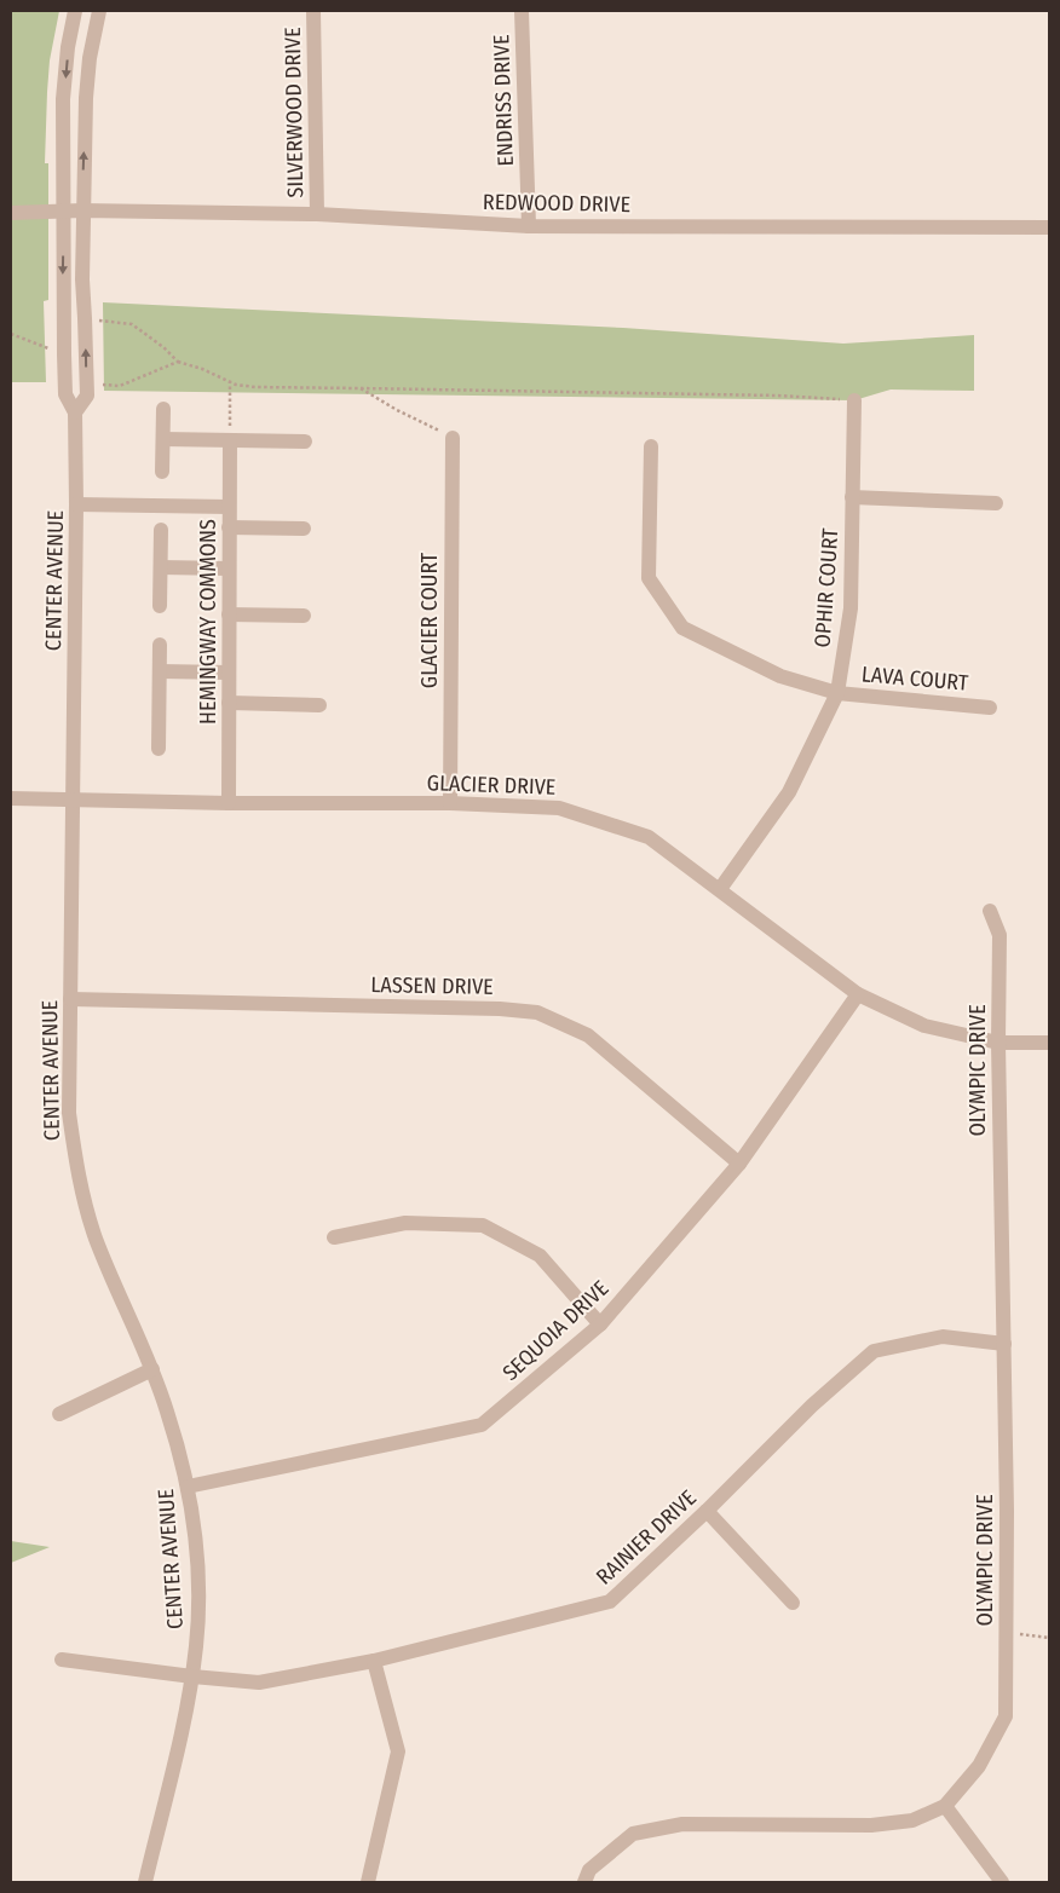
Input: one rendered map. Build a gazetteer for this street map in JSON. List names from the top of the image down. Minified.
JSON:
{"streets":{"street":["ENDRISS DRIVE","SILVERWOOD DRIVE","REDWOOD DRIVE","CENTER AVENUE","OPHIR COURT","GLACIER COURT","HEMINGWAY COMMONS","LAVA COURT","GLACIER DRIVE","LASSEN DRIVE","OLYMPIC DRIVE","SEQUOIA DRIVE","RAINIER DRIVE"]},"crossings":[["ENDRISS DRIVE","REDWOOD DRIVE"],["SILVERWOOD DRIVE","REDWOOD DRIVE"],["REDWOOD DRIVE","CENTER AVENUE"],["CENTER AVENUE","GLACIER DRIVE"],["CENTER AVENUE","LASSEN DRIVE"],["CENTER AVENUE","SEQUOIA DRIVE"],["CENTER AVENUE","RAINIER DRIVE"],["OPHIR COURT","LAVA COURT"],["OPHIR COURT","GLACIER DRIVE"],["GLACIER COURT","GLACIER DRIVE"],["HEMINGWAY COMMONS","GLACIER DRIVE"],["GLACIER DRIVE","OLYMPIC DRIVE"],["GLACIER DRIVE","SEQUOIA DRIVE"],["LASSEN DRIVE","SEQUOIA DRIVE"],["OLYMPIC DRIVE","RAINIER DRIVE"]]}
